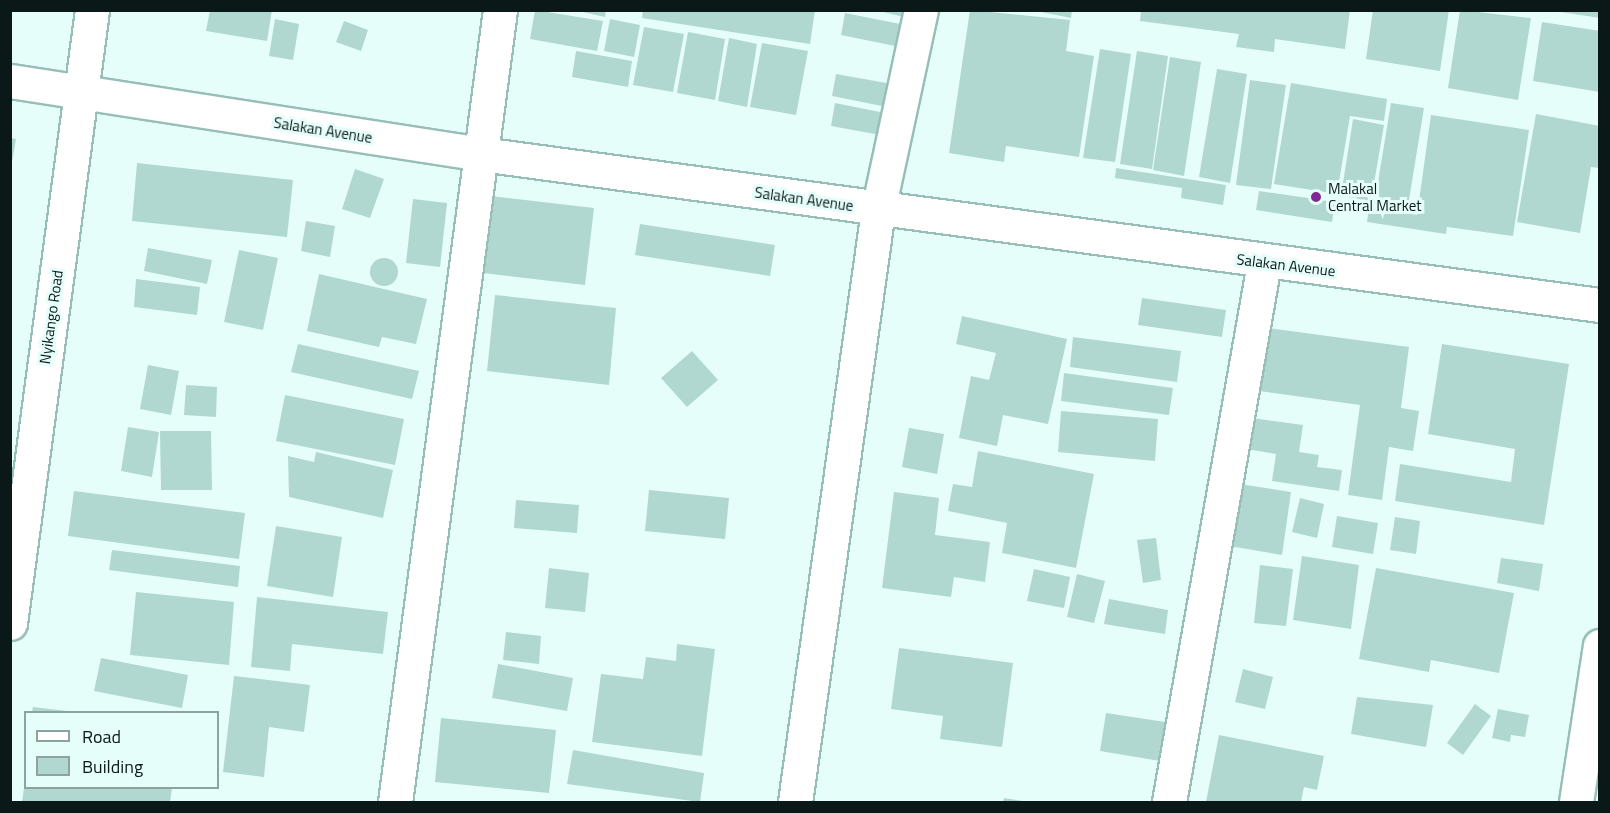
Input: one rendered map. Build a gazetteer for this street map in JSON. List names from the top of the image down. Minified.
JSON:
{"streets":{"street":["Salakan Avenue","Nyikango Road"]},"crossings":[["Salakan Avenue","Nyikango Road"]],"places":["Malakal Central Market"],"legend":["Road","Building"]}
